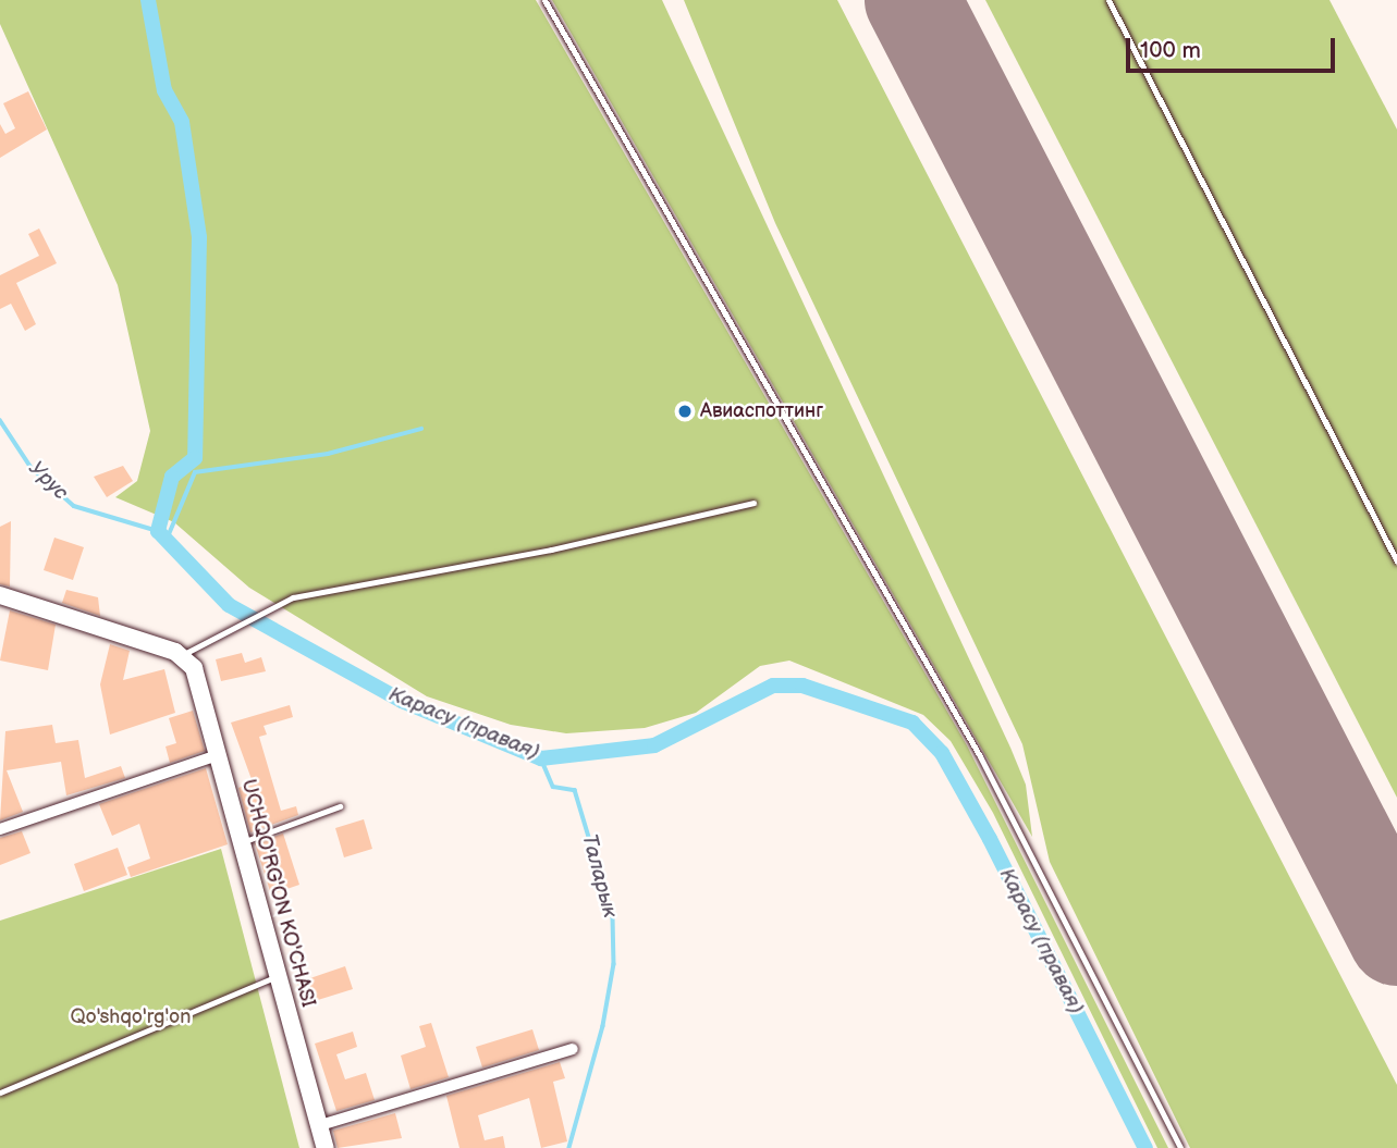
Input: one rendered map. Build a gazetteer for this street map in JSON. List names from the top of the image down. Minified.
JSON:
{"streets":{"street":["UCHQO'RG'ON KO'CHASI"]},"water":["Урус","Карасу (правая)","Таларык"],"parks":["Qo'shqo'rg'on"],"places":["Авиаспоттинг"],"scale_bar":"100 m"}
